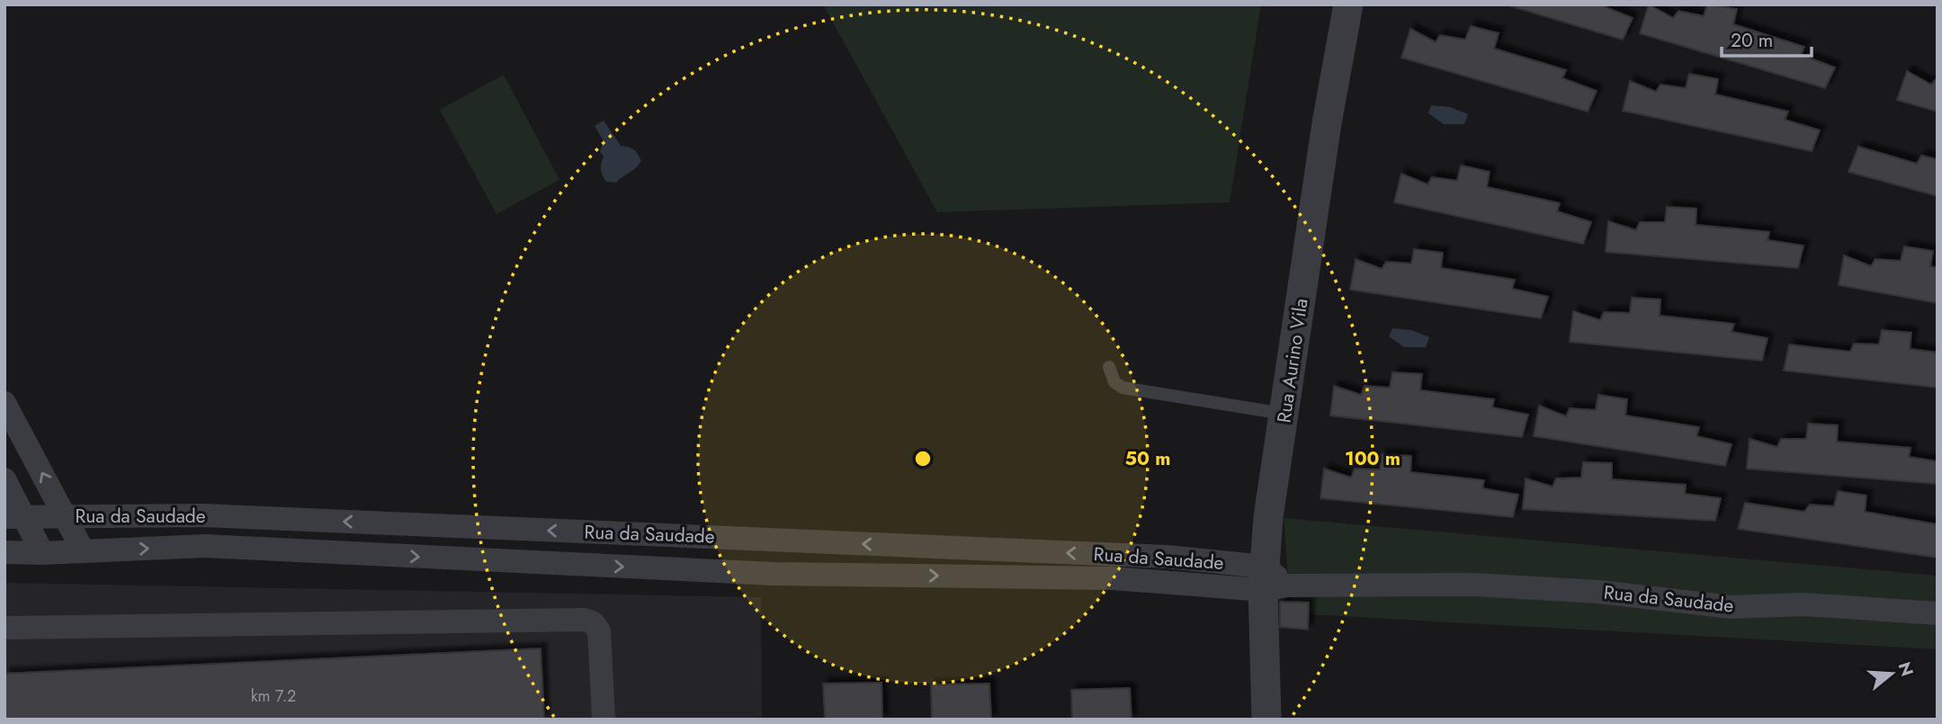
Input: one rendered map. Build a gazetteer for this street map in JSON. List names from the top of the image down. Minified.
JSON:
{"streets":{"street":["Rua Aurino Vila","Rua da Saudade"]},"crossings":[["Rua Aurino Vila","Rua da Saudade"]],"house_numbers":["km 7.2"],"scale_bar":"20 m","north":"right","rings":["50 m","100 m"]}
